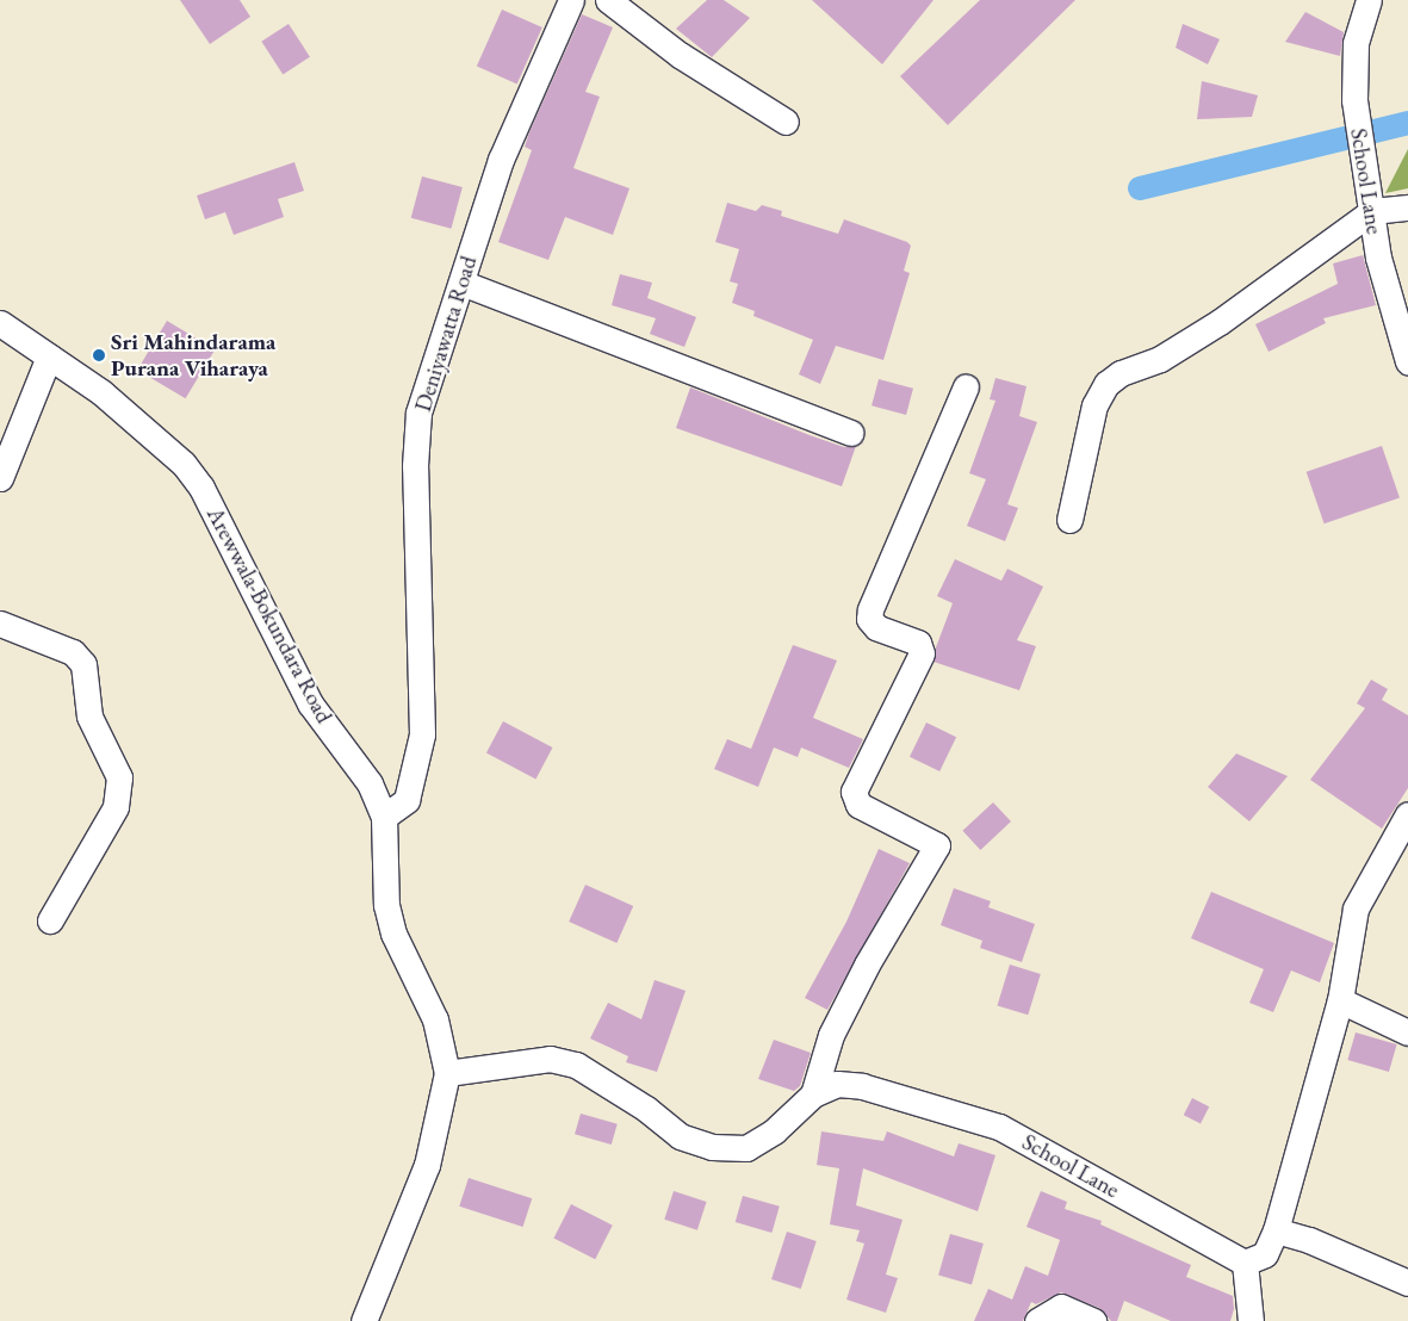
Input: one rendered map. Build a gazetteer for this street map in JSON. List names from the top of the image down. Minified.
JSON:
{"streets":{"street":["School Lane","Deniyawatta Road","Arewwala-Bokundara Road"]},"crossings":[["School Lane","Arewwala-Bokundara Road"],["Deniyawatta Road","Arewwala-Bokundara Road"]],"places":["Sri Mahindarama Purana Viharaya"]}
